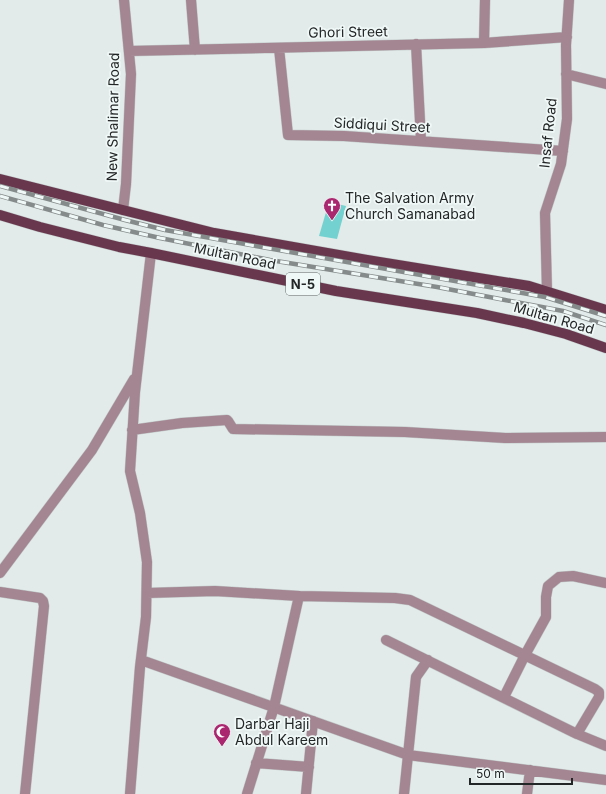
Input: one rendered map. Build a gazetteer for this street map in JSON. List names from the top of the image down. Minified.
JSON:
{"streets":{"main road":["Multan Road","N-5"],"street":["Ghori Street","New Shalimar Road","Siddiqui Street","Insaf Road"]},"crossings":[["Ghori Street","New Shalimar Road"],["Ghori Street","Siddiqui Street"],["Ghori Street","Insaf Road"],["New Shalimar Road","Multan Road"],["Siddiqui Street","Insaf Road"],["Insaf Road","Multan Road"]],"places":{"church":["The Salvation Army Church Samanabad"],"mosque":["Darbar Haji Abdul Kareem"]},"scale_bar":"50 m"}
